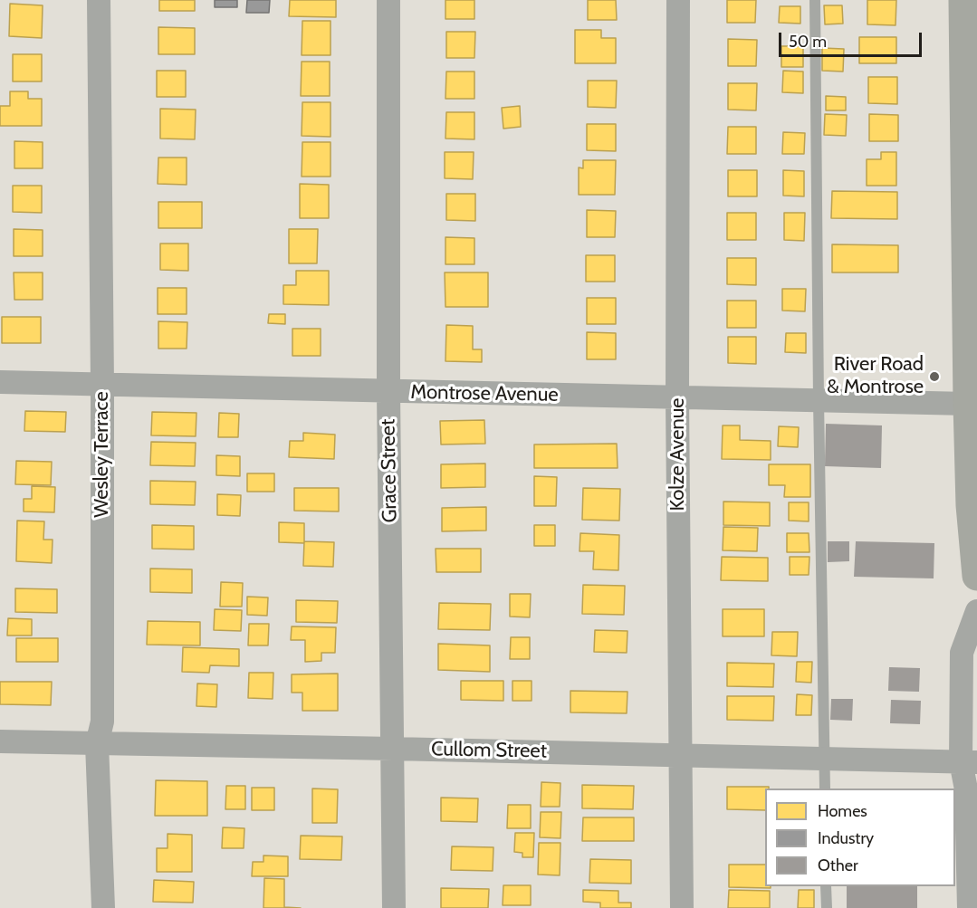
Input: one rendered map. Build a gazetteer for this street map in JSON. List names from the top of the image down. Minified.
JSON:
{"streets":{"street":["Montrose Avenue","Wesley Terrace","Kolze Avenue","Grace Street","Cullom Street"]},"crossings":[["Montrose Avenue","Wesley Terrace"],["Montrose Avenue","Kolze Avenue"],["Montrose Avenue","Grace Street"],["Wesley Terrace","Cullom Street"],["Kolze Avenue","Cullom Street"],["Grace Street","Cullom Street"]],"places":["River Road & Montrose"],"legend":["Homes","Industry","Other"],"scale_bar":"50 m"}
